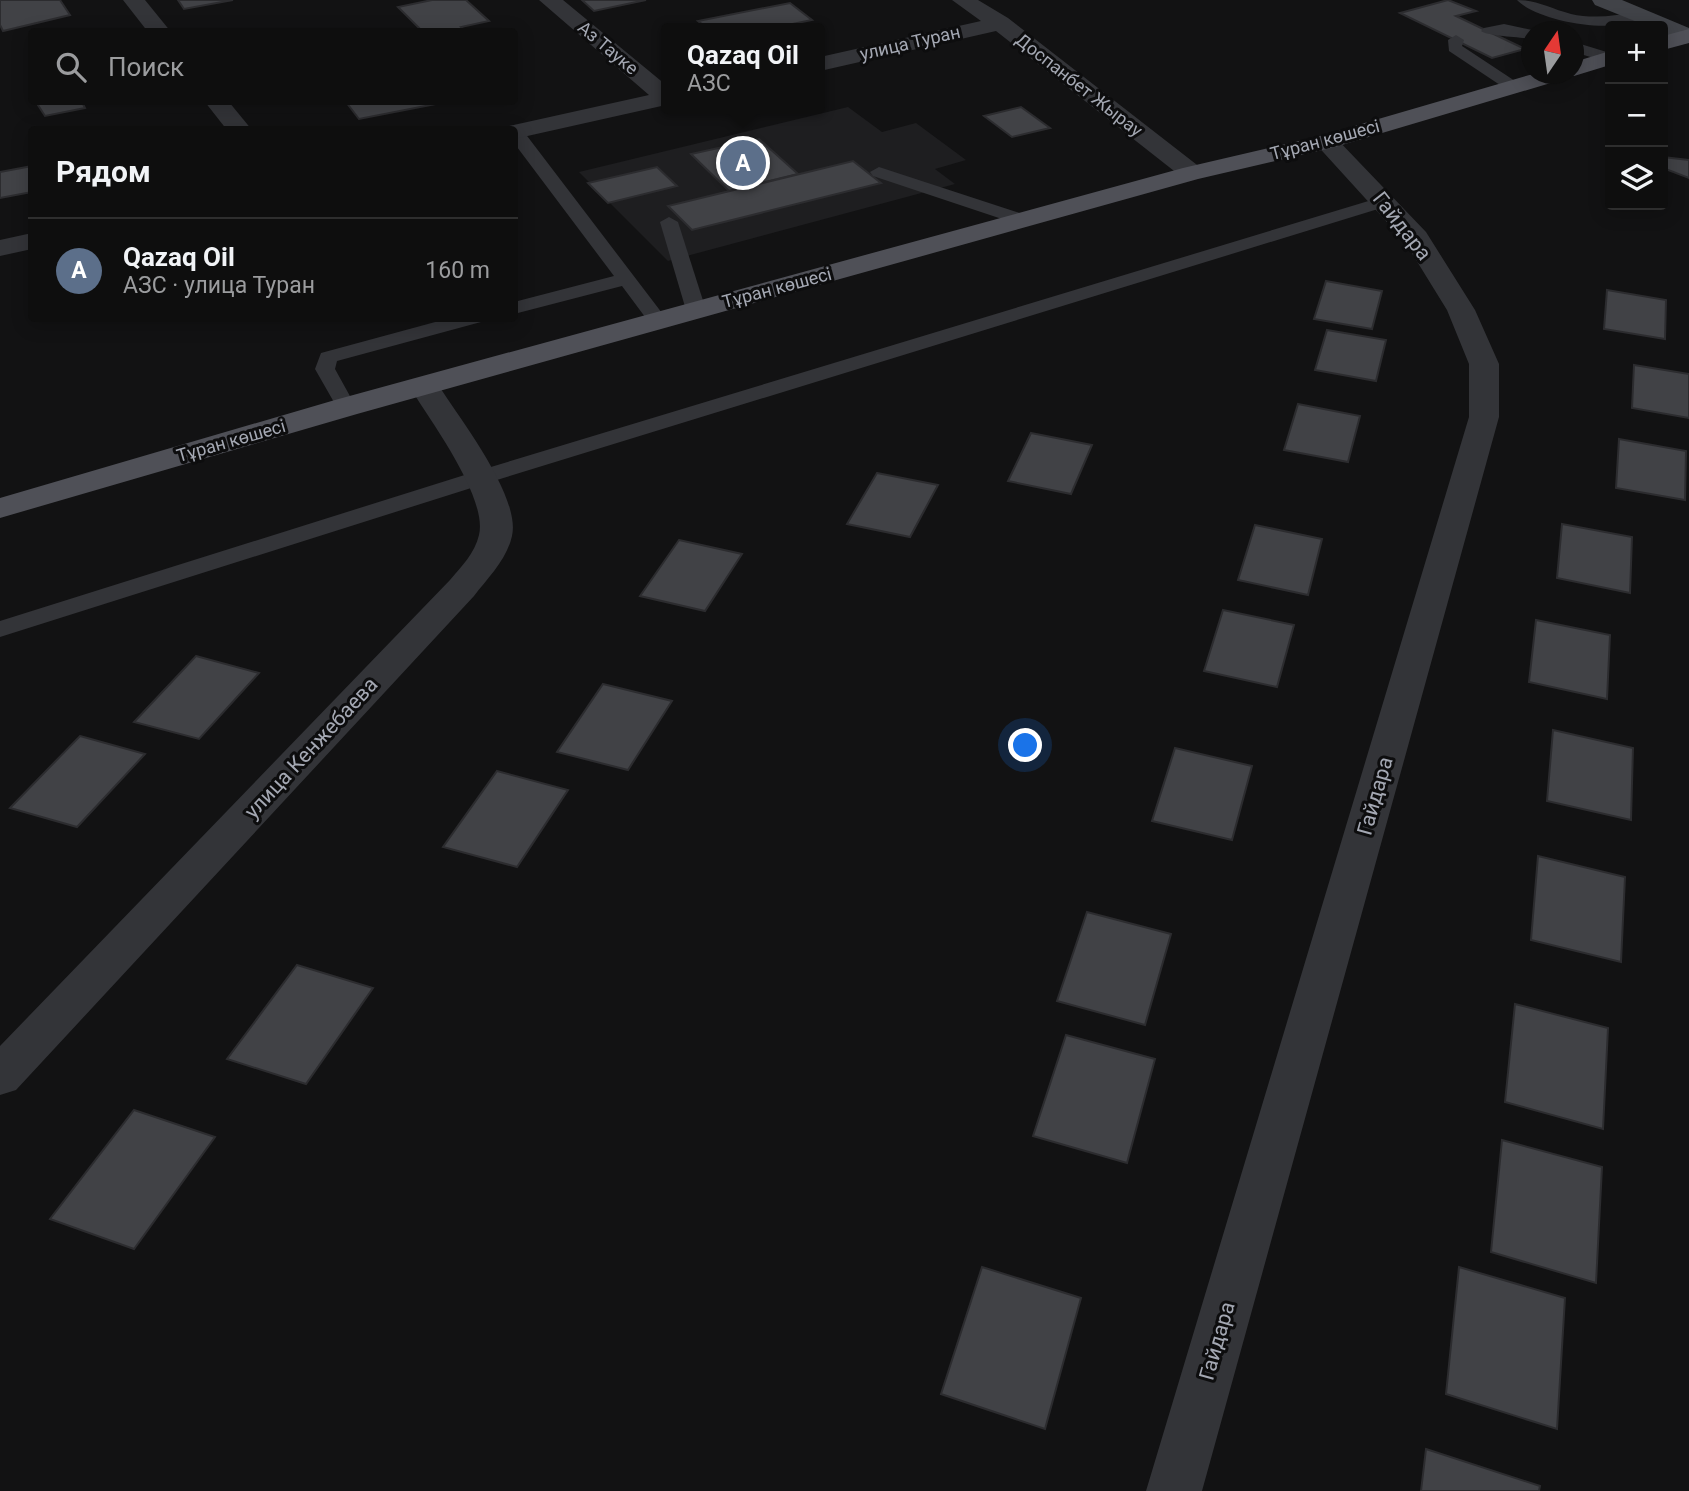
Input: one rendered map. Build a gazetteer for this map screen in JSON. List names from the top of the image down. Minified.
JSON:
{"streets":{"main road":["Тұран көшесі"],"street":["улица Туран","Аз Тауке","Доспанбет Жырау","Гайдара","улица Кенжебаева"]},"crossings":[["улица Туран","Доспанбет Жырау"],["Доспанбет Жырау","Тұран көшесі"],["Тұран көшесі","Гайдара"],["Тұран көшесі","улица Кенжебаева"]],"north":"top","page":{"map_buttons":["+","−"],"popup":["Qazaq Oil","АЗС"],"search":"Поиск","heading":"Рядом","pins":"A","list":[{"mark":"A","name":"Qazaq Oil","note":"АЗС · улица Туран","value":"160 m"}]}}
